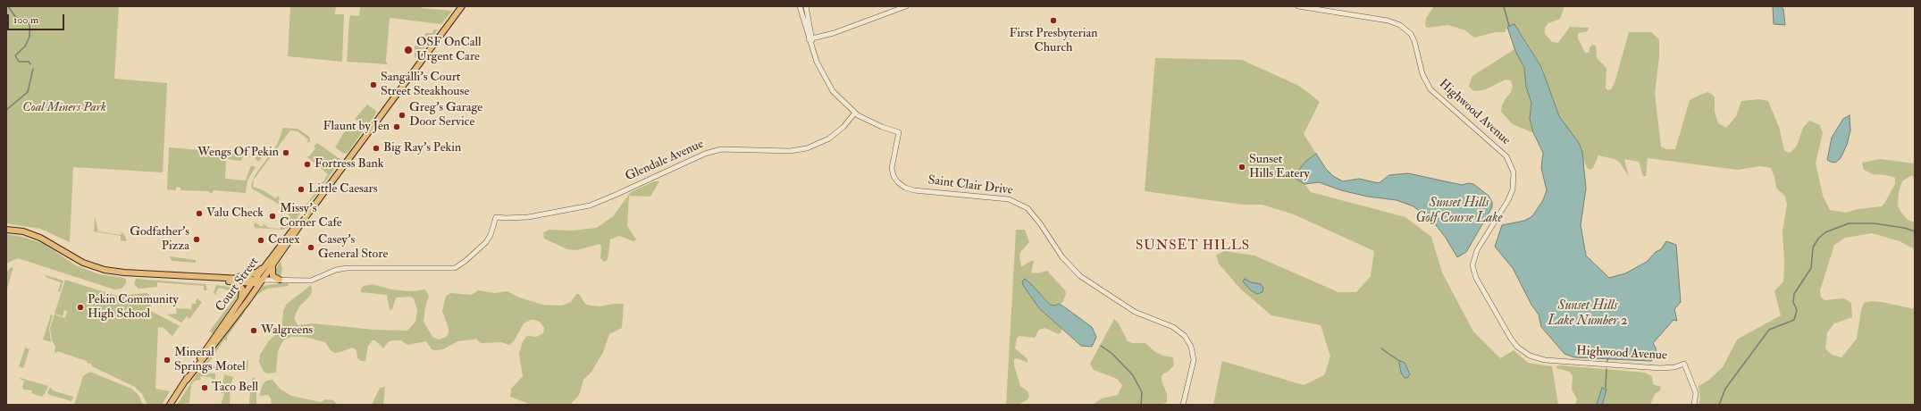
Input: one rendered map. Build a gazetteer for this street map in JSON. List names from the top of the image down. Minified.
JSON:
{"streets":{"main road":["Court Street"],"street":["Highwood Avenue","Glendale Avenue","Saint Clair Drive"]},"crossings":[["Glendale Avenue","Saint Clair Drive"]],"districts":["SUNSET HILLS"],"water":["Sunset Hills Golf Course Lake","Sunset Hills Lake Number 2"],"parks":["Coal Miners Park"],"places":["First Presbyterian Church","OSF OnCall Urgent Care","Sangalli’s Court Street Steakhouse","Greg's Garage Door Service","Flaunt by Jen","Big Ray's Pekin","Wengs Of Pekin","Fortress Bank","Sunset Hills Eatery","Little Caesars","Valu Check","Missy's Corner Cafe","Godfather's Pizza","Cenex","Casey's General Store","Pekin Community High School","Walgreens","Mineral Springs Motel","Taco Bell"],"scale_bar":"100 m"}
